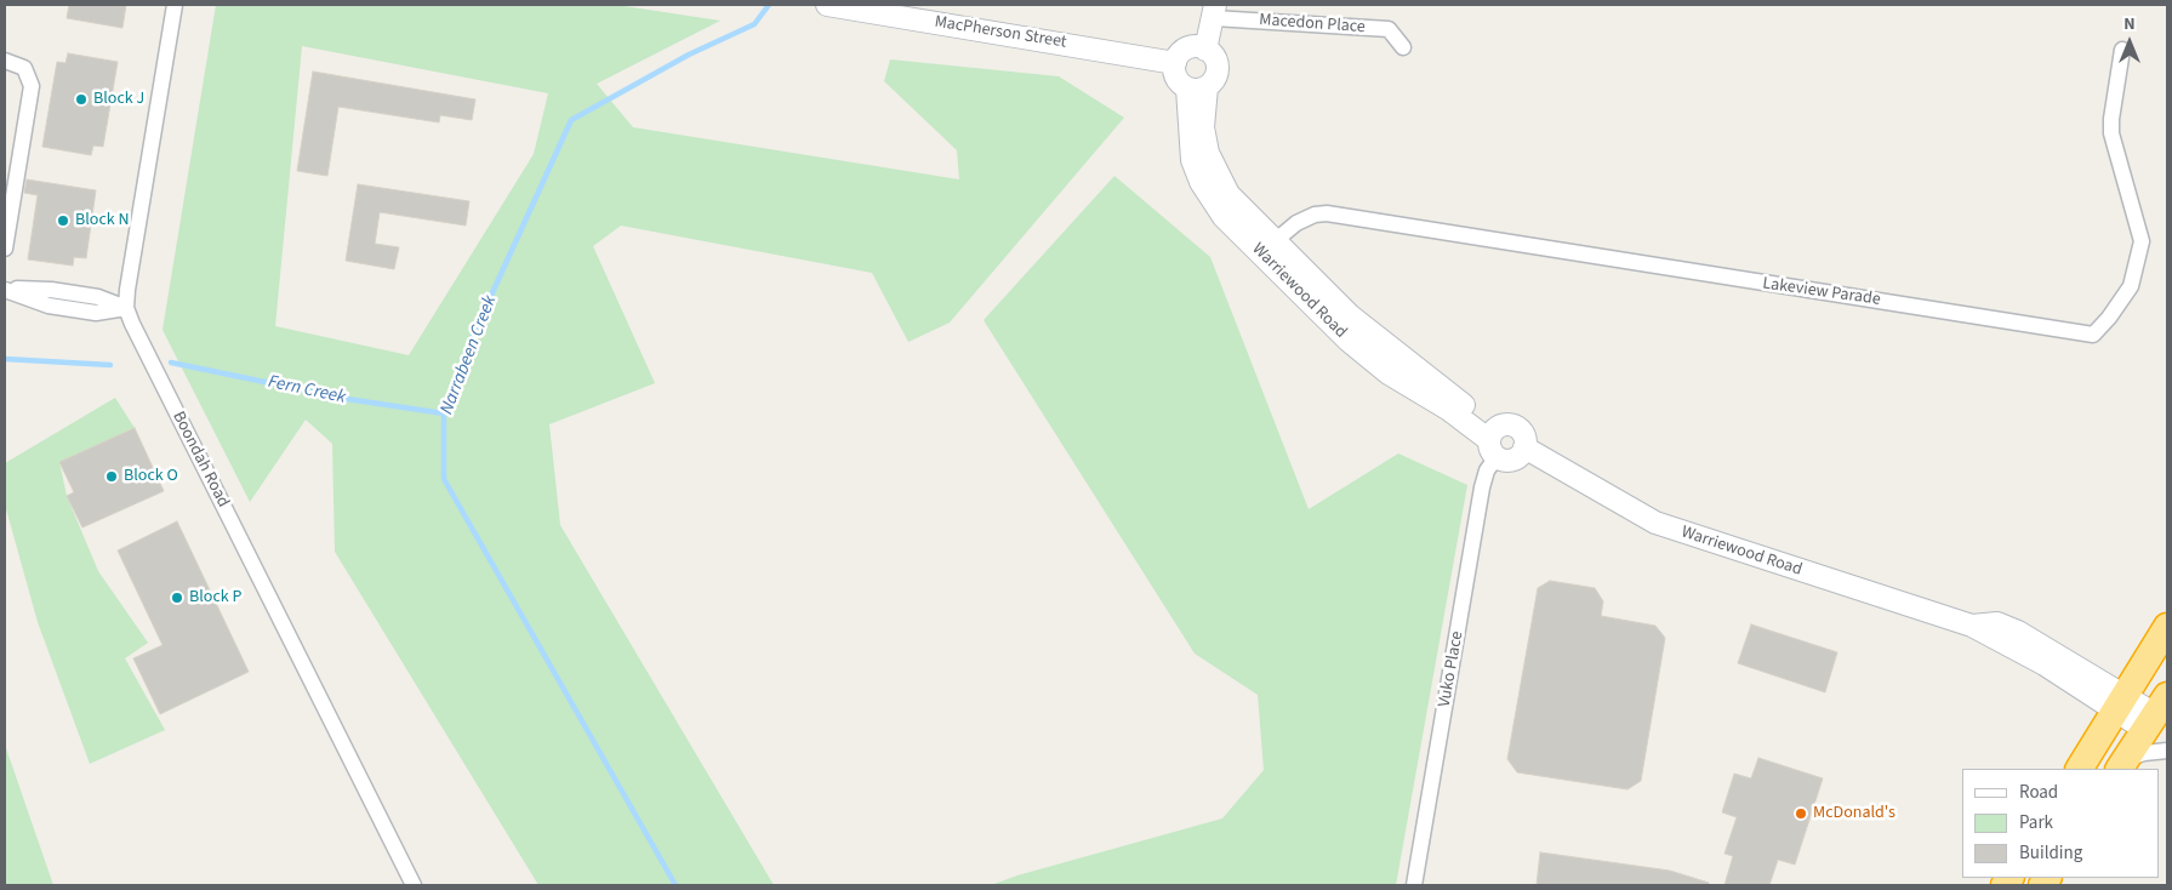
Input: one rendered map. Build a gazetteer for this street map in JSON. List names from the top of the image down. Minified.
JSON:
{"streets":{"street":["Macedon Place","MacPherson Street","Warriewood Road","Lakeview Parade","Boondah Road","Vuko Place"]},"crossings":[["MacPherson Street","Warriewood Road"],["Warriewood Road","Lakeview Parade"],["Warriewood Road","Vuko Place"]],"water":["Narrabeen Creek","Fern Creek"],"places":["Block J","Block N","Block O","Block P","McDonald's"],"legend":["Road","Park","Building"],"north":"top"}
